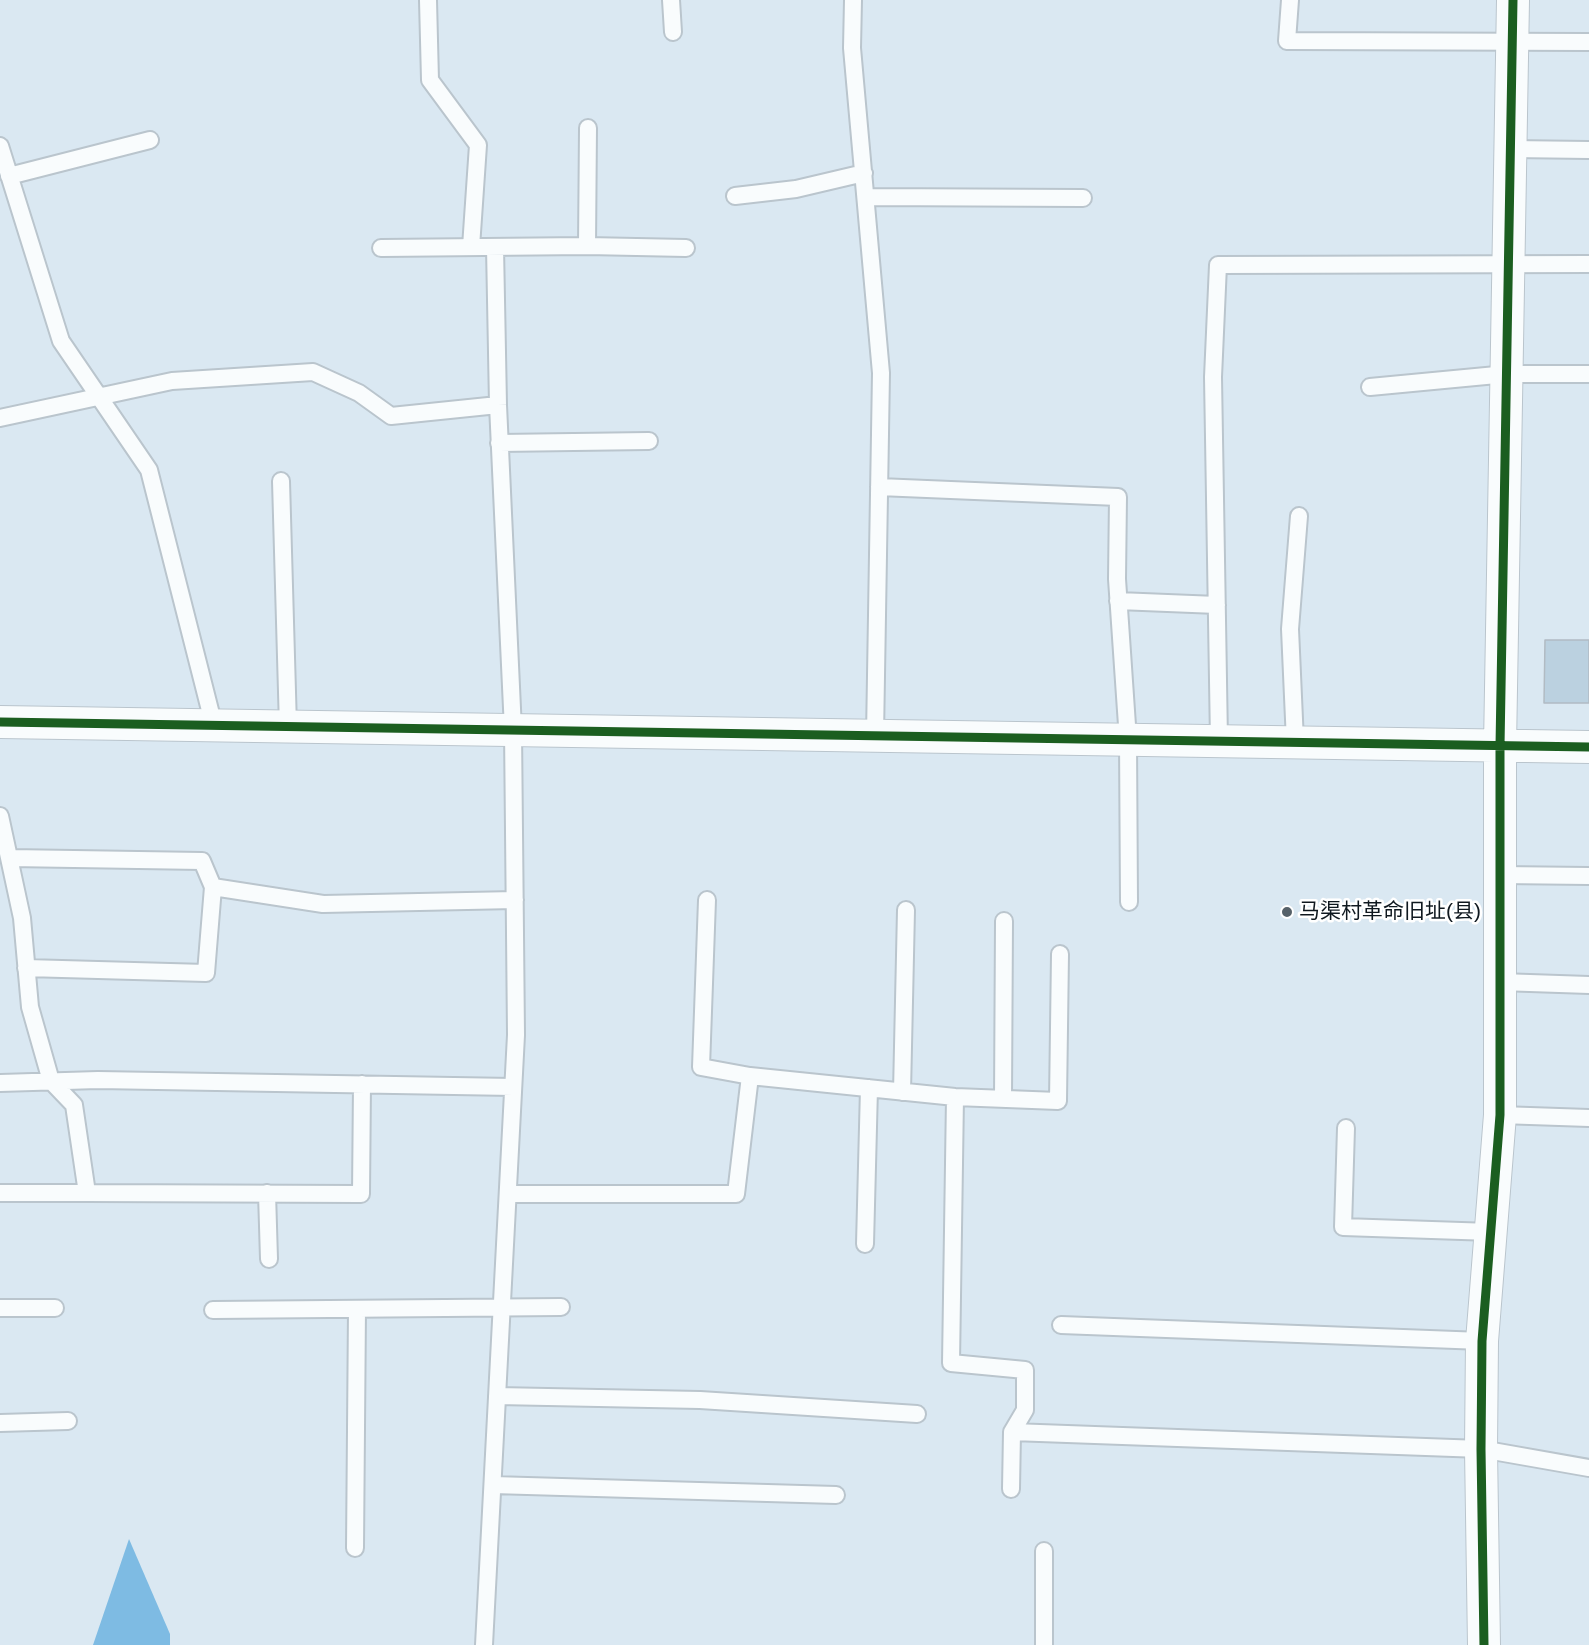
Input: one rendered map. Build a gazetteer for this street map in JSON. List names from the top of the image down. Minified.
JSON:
{"places":["马渠村革命旧址(县)"]}
